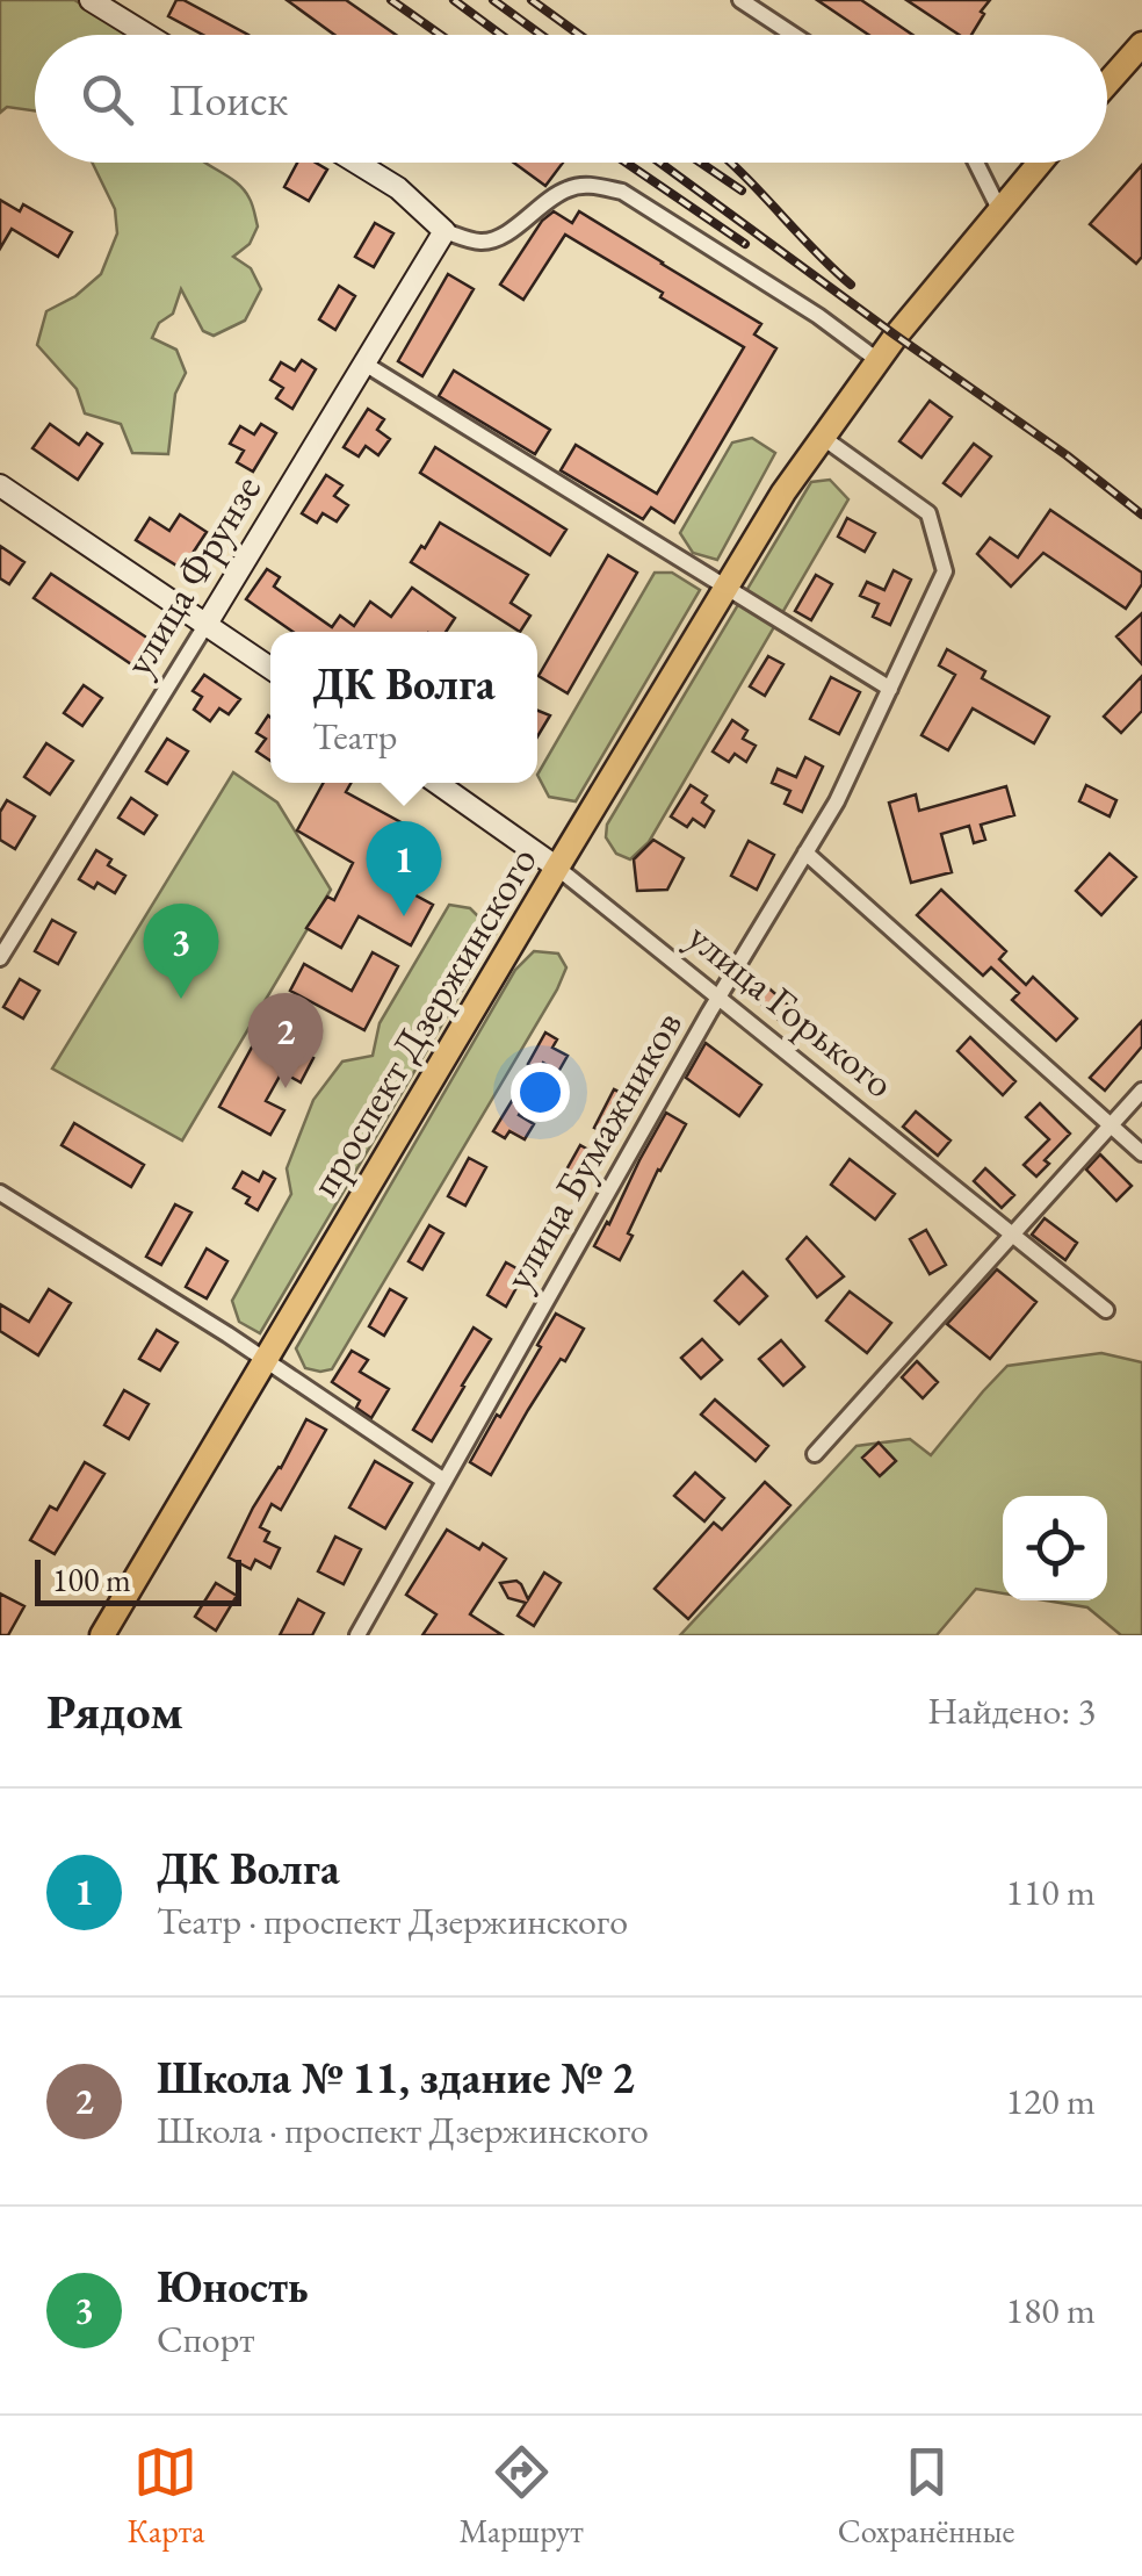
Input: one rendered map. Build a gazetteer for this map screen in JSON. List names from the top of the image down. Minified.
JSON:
{"streets":{"main road":["проспект Дзержинского"],"street":["улица Фрунзе","улица Горького","улица Бумажников"]},"crossings":[["улица Горького","проспект Дзержинского"],["улица Горького","улица Бумажников"],["проспект Дзержинского","улица Бумажников"]],"scale_bar":"100 m","page":{"search":"Поиск","popup":["ДК Волга","Театр"],"pins":["1","3","2"],"scale":"100 m","heading":["Рядом","Найдено: 3"],"list":[{"mark":"1","name":"ДК Волга","note":"Театр · проспект Дзержинского","value":"110 m"},{"mark":"2","name":"Школа № 11, здание № 2","note":"Школа · проспект Дзержинского","value":"120 m"},{"mark":"3","name":"Юность","note":"Спорт","value":"180 m"}],"nav":["Карта","Маршрут","Сохранённые"]}}
